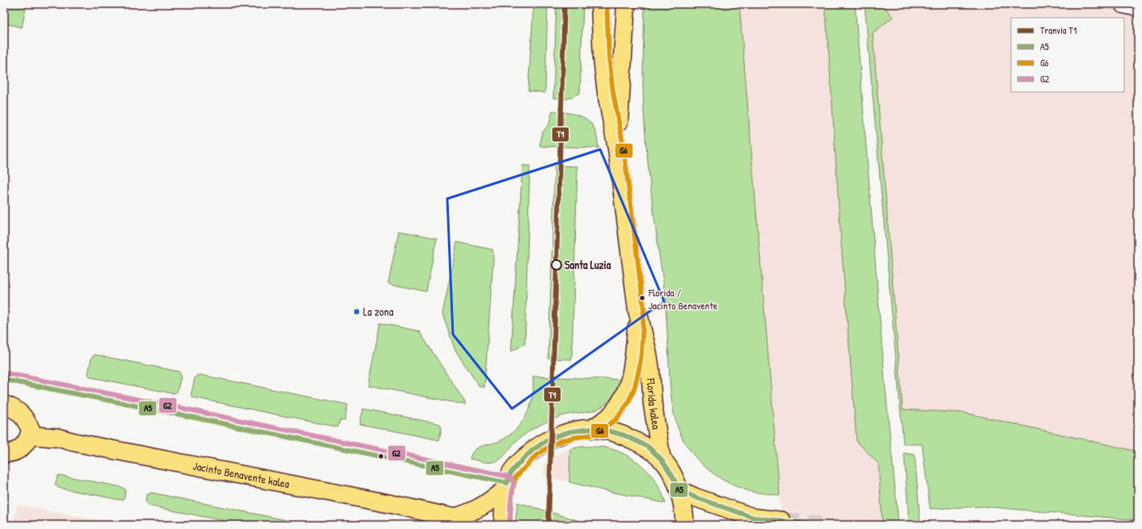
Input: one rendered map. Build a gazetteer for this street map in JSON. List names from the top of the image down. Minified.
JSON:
{"streets":{"main road":["Florida kalea","Jacinto Benavente kalea"]},"places":["Santa Luzia","Florida / Jacinto Benavente","La zona"],"lines":["tram line T1","transit line G6","transit line G2","transit line A5"],"legend":["Tranvía T1","A5","G6","G2"]}
